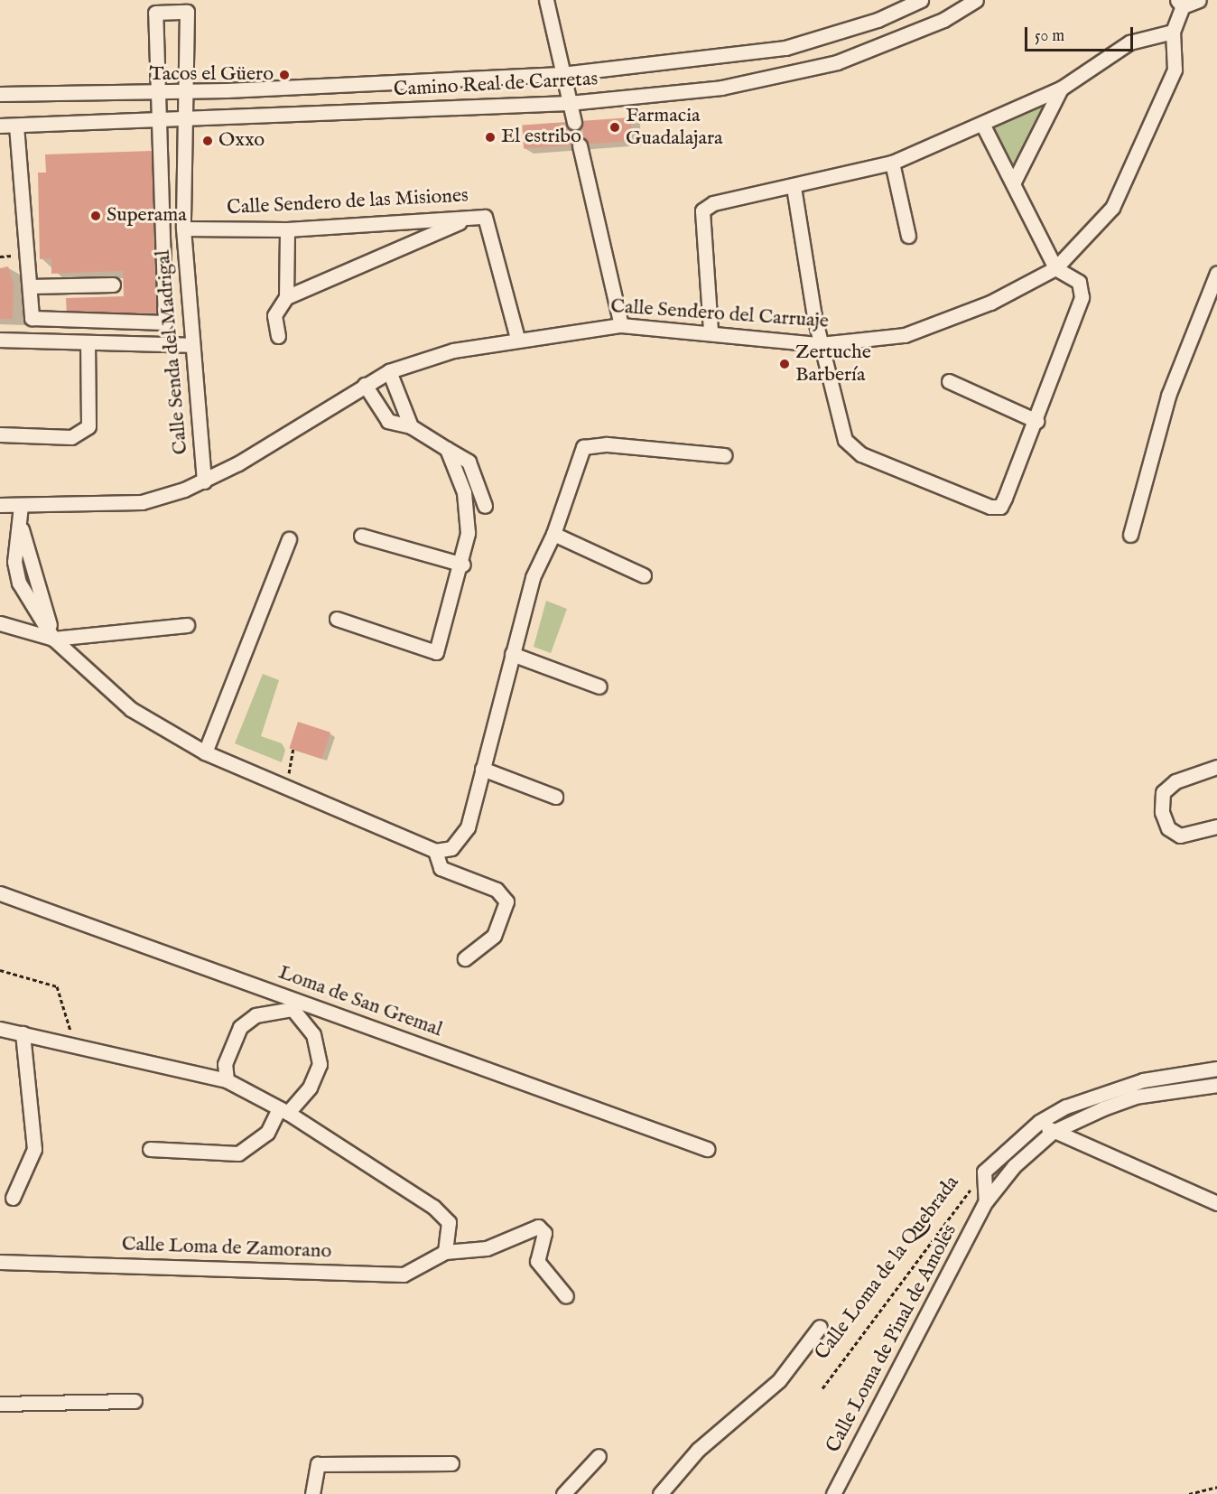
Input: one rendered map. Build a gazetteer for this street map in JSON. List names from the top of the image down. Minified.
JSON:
{"streets":{"street":["Camino Real de Carretas","Calle Sendero de las Misiones","Calle Sendero del Carruaje","Calle Senda del Madrigal","Loma de San Gremal","Calle Loma de Zamorano","Calle Loma de la Quebrada","Calle Loma de Pinal de Amoles"]},"crossings":[["Camino Real de Carretas","Calle Senda del Madrigal"],["Calle Sendero de las Misiones","Calle Sendero del Carruaje"],["Calle Sendero de las Misiones","Calle Senda del Madrigal"],["Calle Sendero del Carruaje","Calle Senda del Madrigal"],["Calle Loma de la Quebrada","Calle Loma de Pinal de Amoles"]],"places":["Tacos el Güero","Farmacia Guadalajara","El estribo","Oxxo","Superama","Zertuche Barbería"],"scale_bar":"50 m"}
